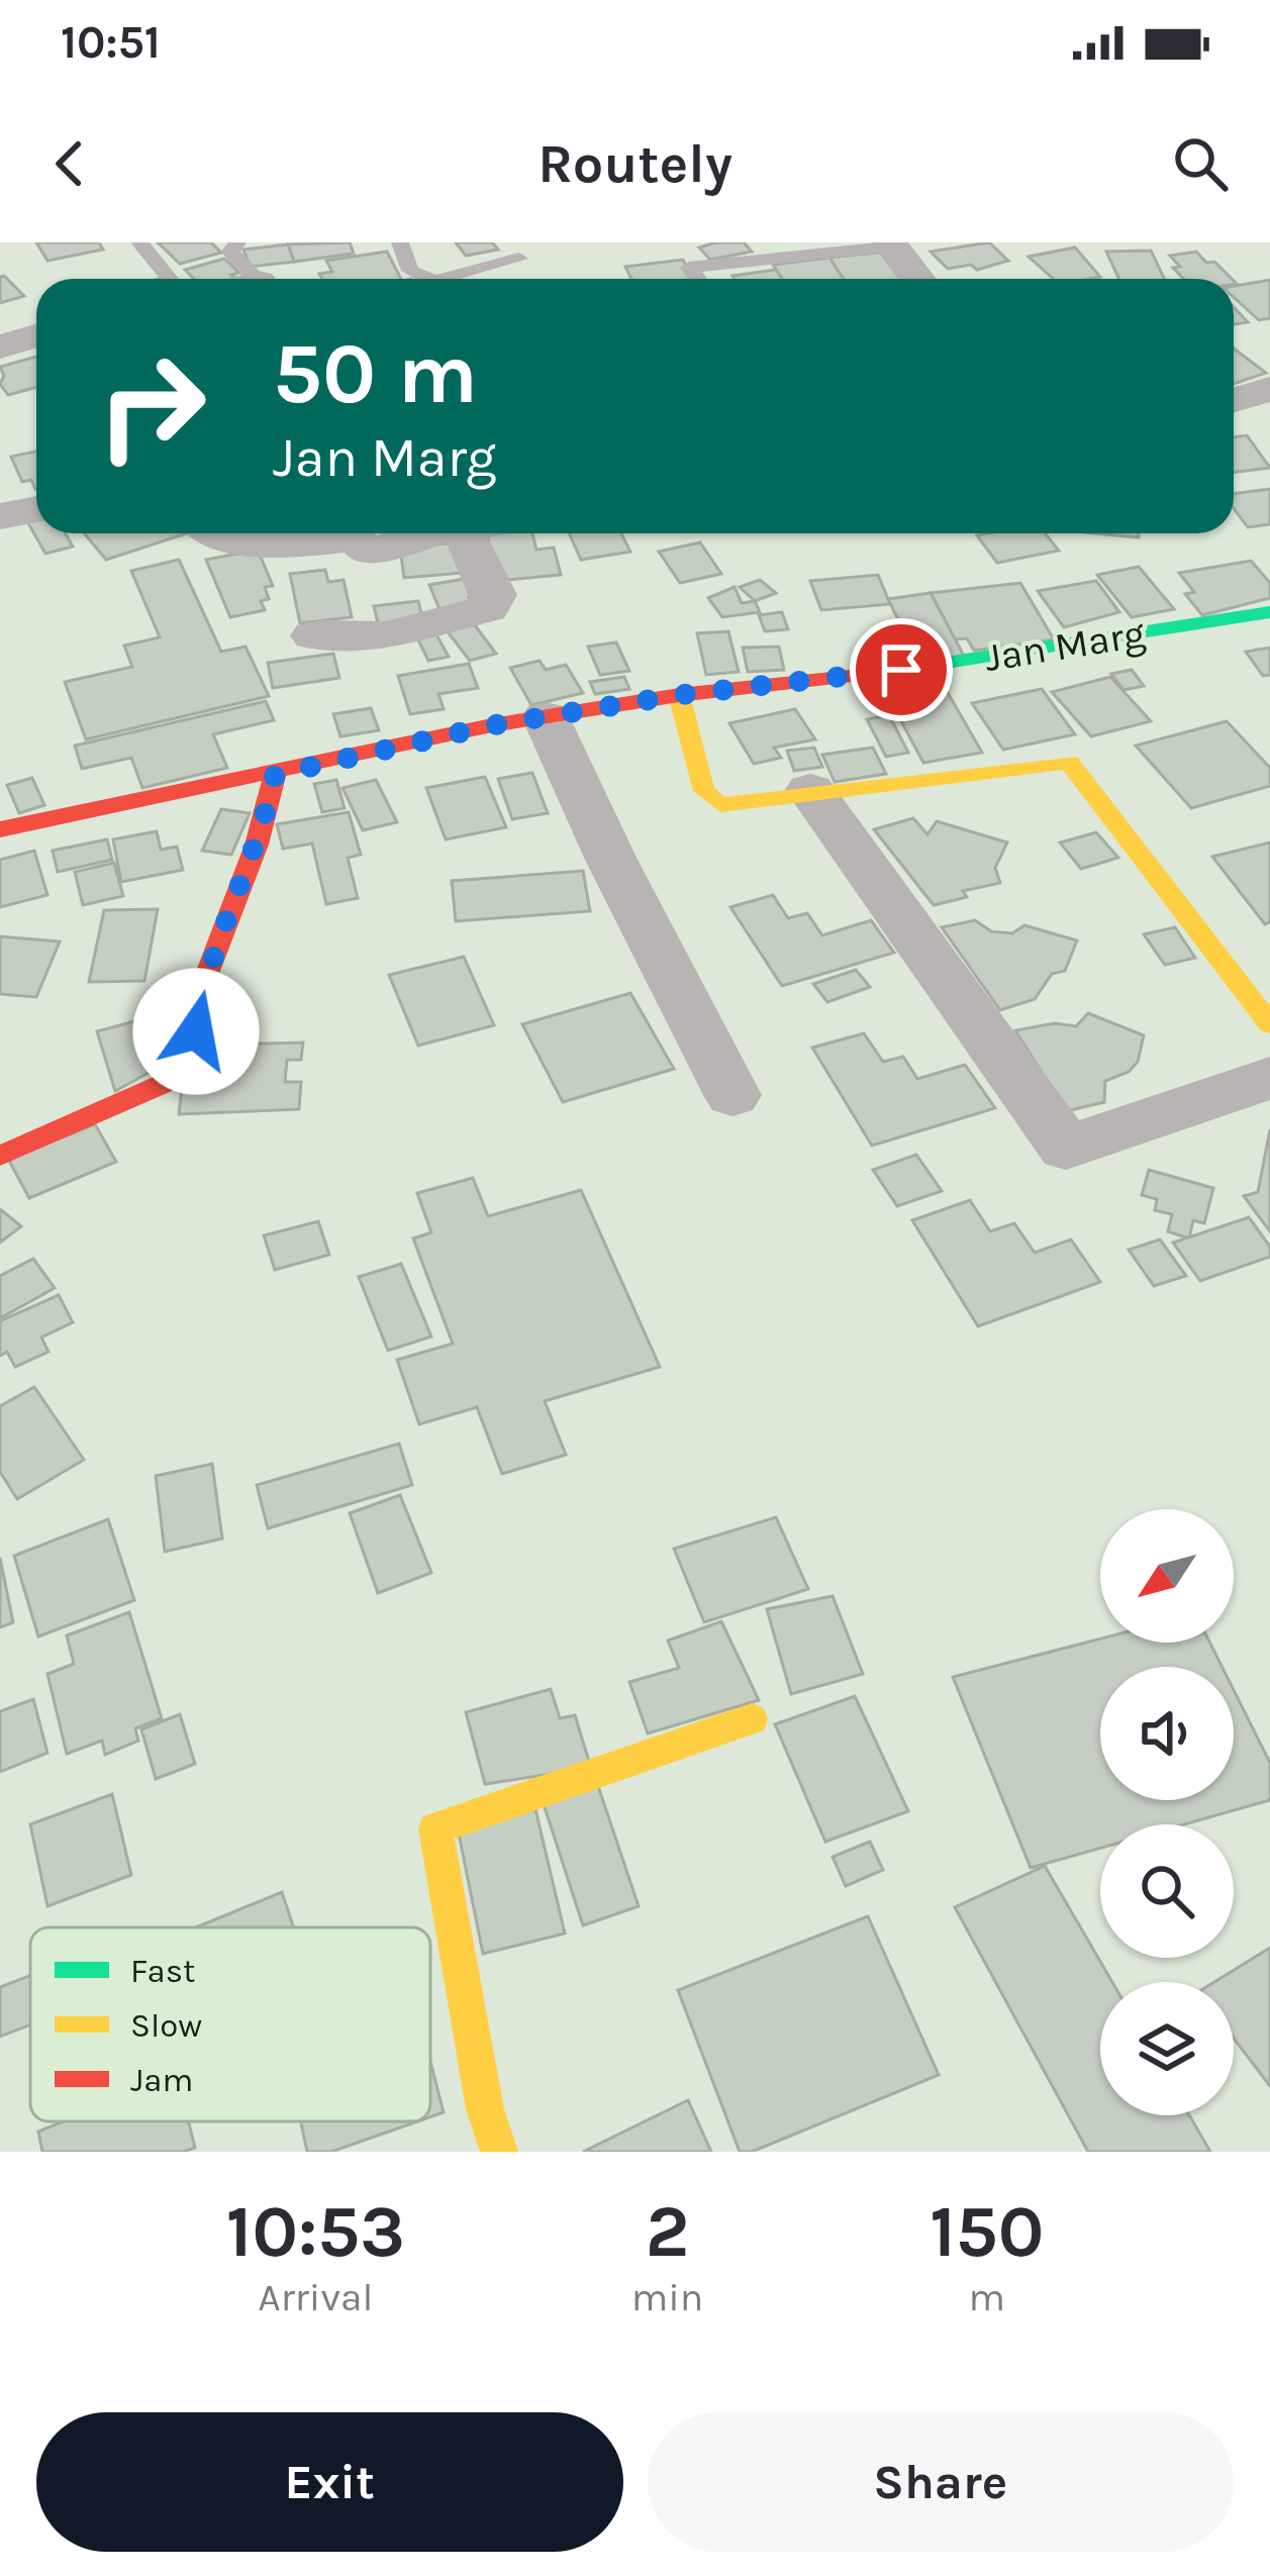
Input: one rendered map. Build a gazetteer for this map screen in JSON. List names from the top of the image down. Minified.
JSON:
{"streets":{"street":["Jan Marg"]},"legend":["Fast","Slow","Jam"],"north":"bottom left","page":{"status":"10:51","header":"Routely","turn":["50 m","Jan Marg"],"eta":["10:53","Arrival","2","min","150","m"],"buttons":["Exit","Share"]}}
